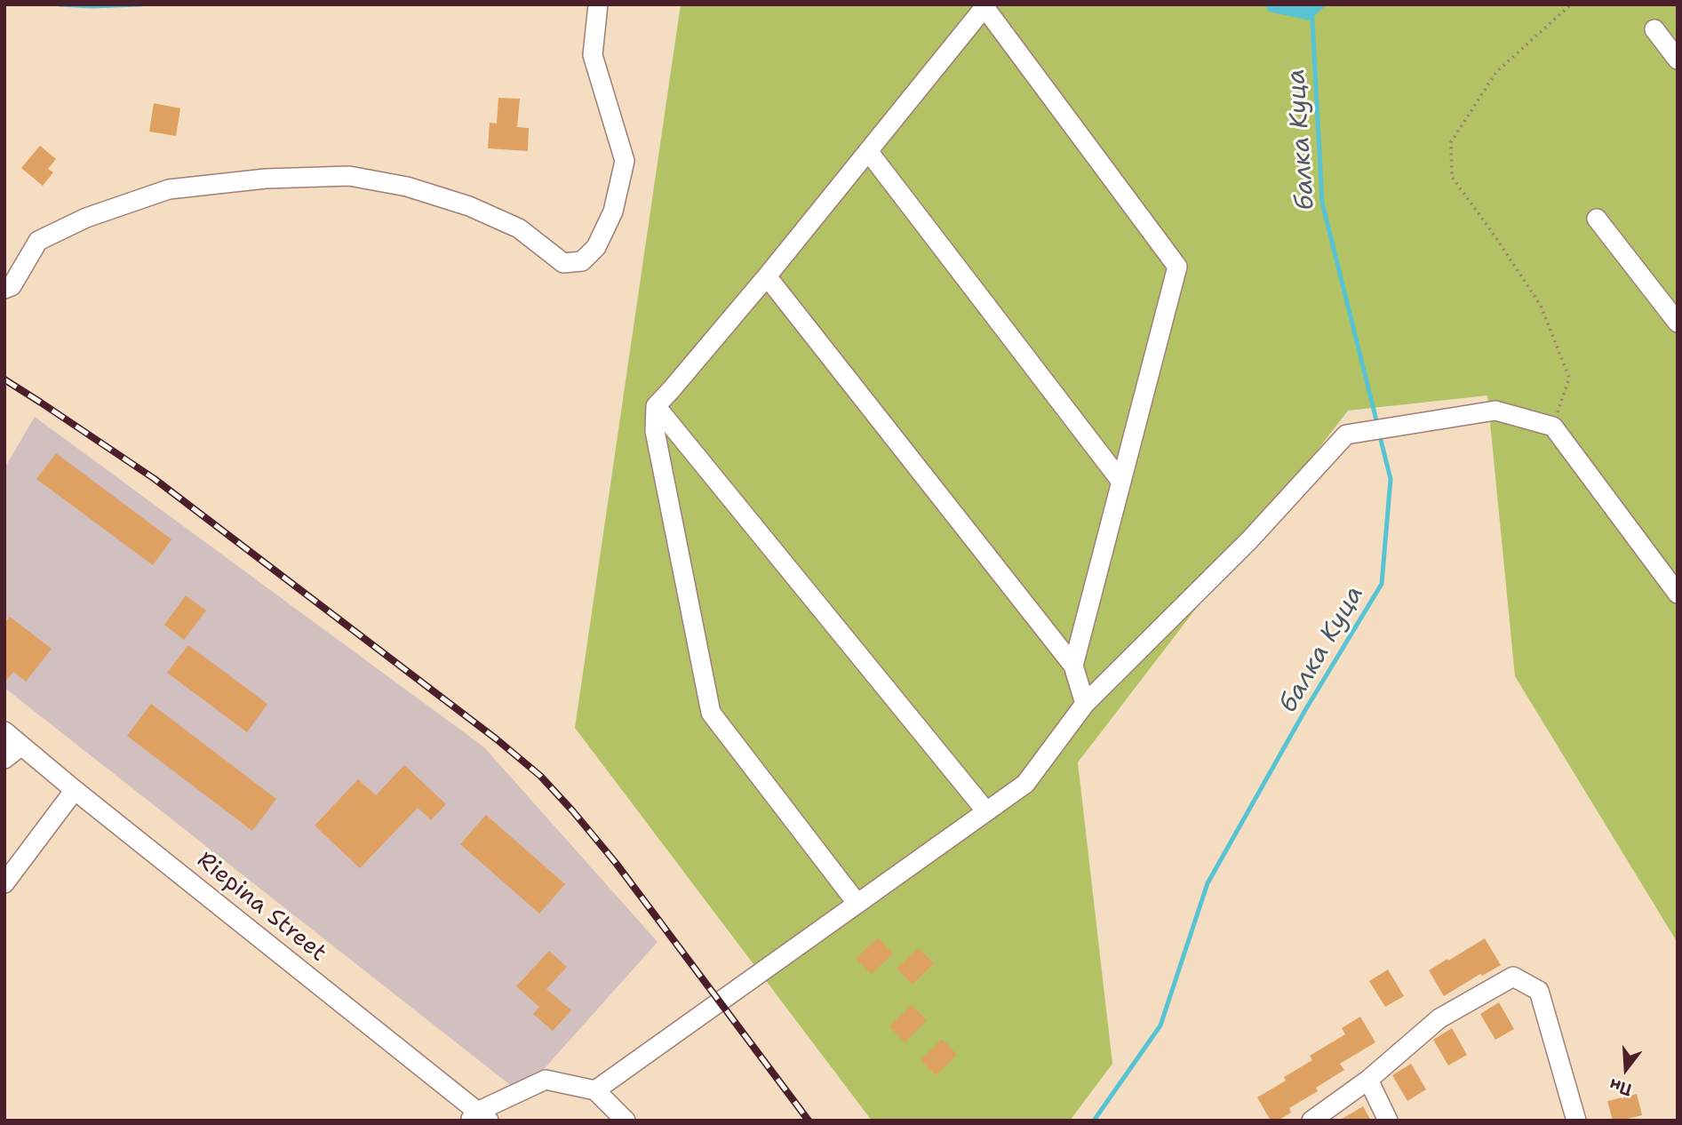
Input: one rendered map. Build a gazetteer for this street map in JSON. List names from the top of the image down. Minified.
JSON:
{"streets":{"street":["Riepina Street"]},"water":["балка Куца"],"north":"bottom"}
